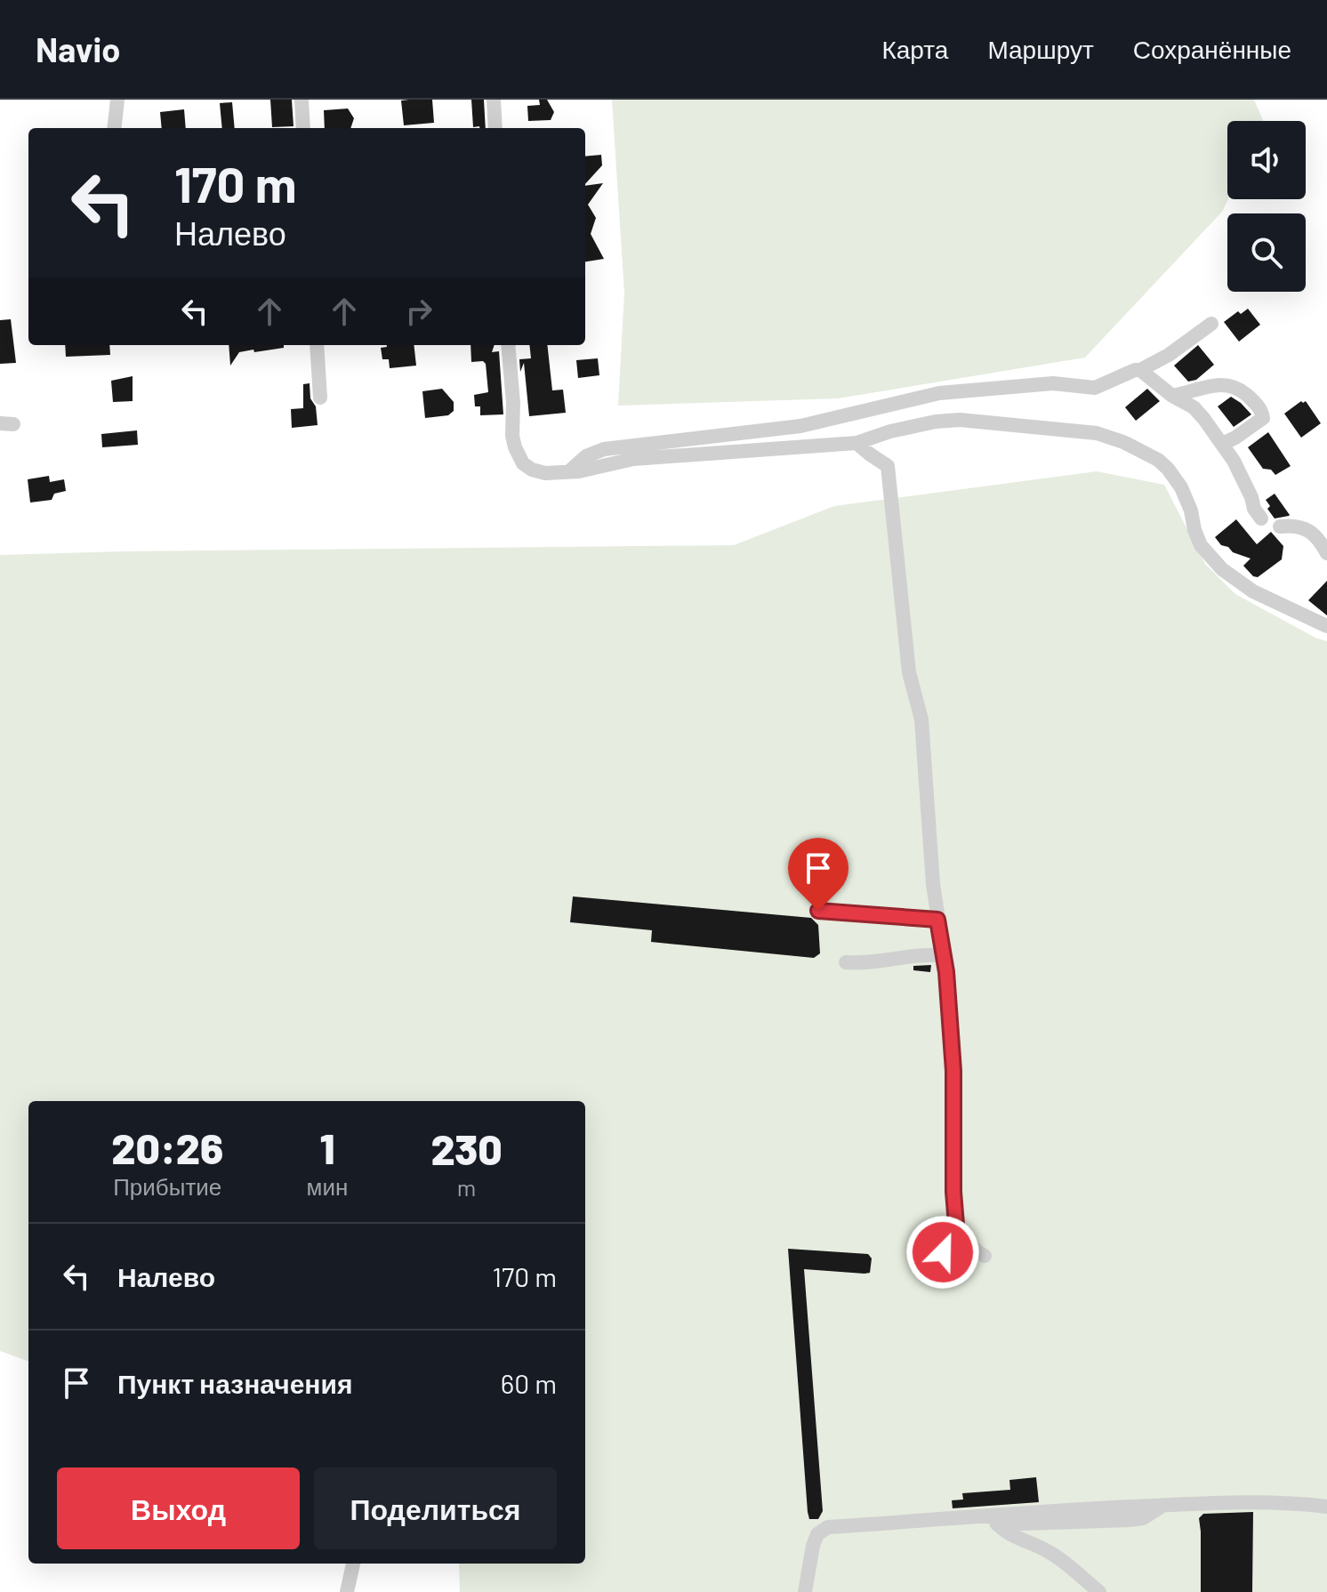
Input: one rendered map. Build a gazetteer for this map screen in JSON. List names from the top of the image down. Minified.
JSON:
{"page":{"header":"Navio","nav":["Карта","Маршрут","Сохранённые"],"turn":["170 m","Налево"],"eta":["20:26","Прибытие","1","мин","230","m"],"list":[{"name":"Налево","value":"170 m"},{"name":"Пункт назначения","value":"60 m"}],"buttons":["Выход","Поделиться"]}}
